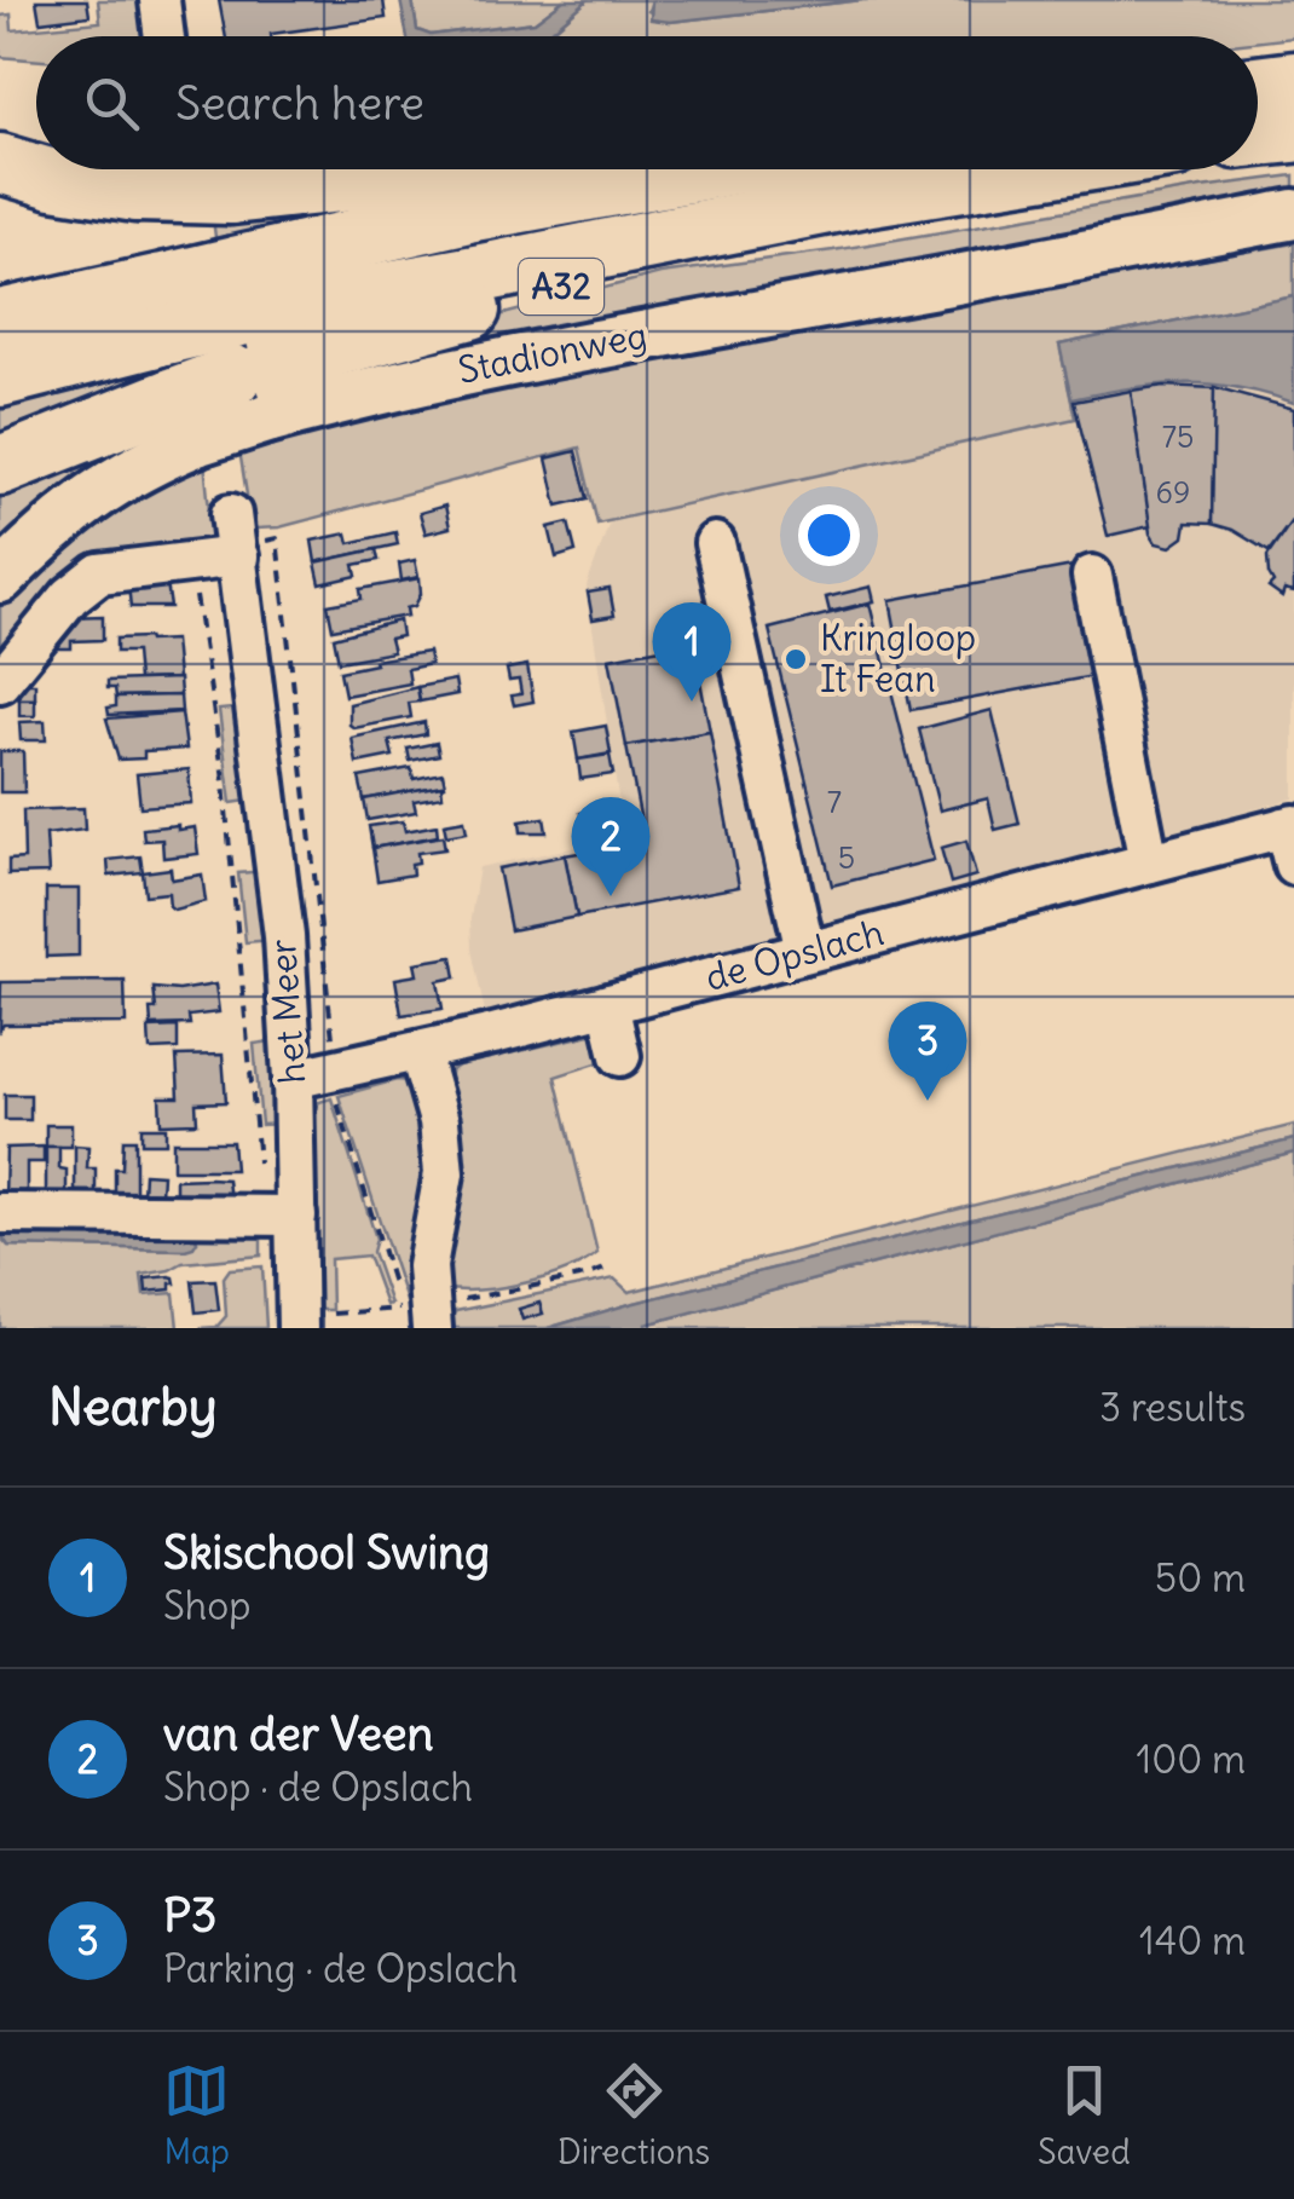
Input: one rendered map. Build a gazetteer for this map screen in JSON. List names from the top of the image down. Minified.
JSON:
{"streets":{"highway":["A32"],"main road":["Stadionweg"],"street":["de Opslach","het Meer"]},"crossings":[["A32","Stadionweg"],["de Opslach","het Meer"]],"places":["Kringloop It Fean"],"house_numbers":["75","69","7","5"],"page":{"search":"Search here","pins":["1","2","3"],"heading":["Nearby","3 results"],"list":[{"mark":"1","name":"Skischool Swing","note":"Shop","value":"50 m"},{"mark":"2","name":"van der Veen","note":"Shop · de Opslach","value":"100 m"},{"mark":"3","name":"P3","note":"Parking · de Opslach","value":"140 m"}],"nav":["Map","Directions","Saved"]}}
